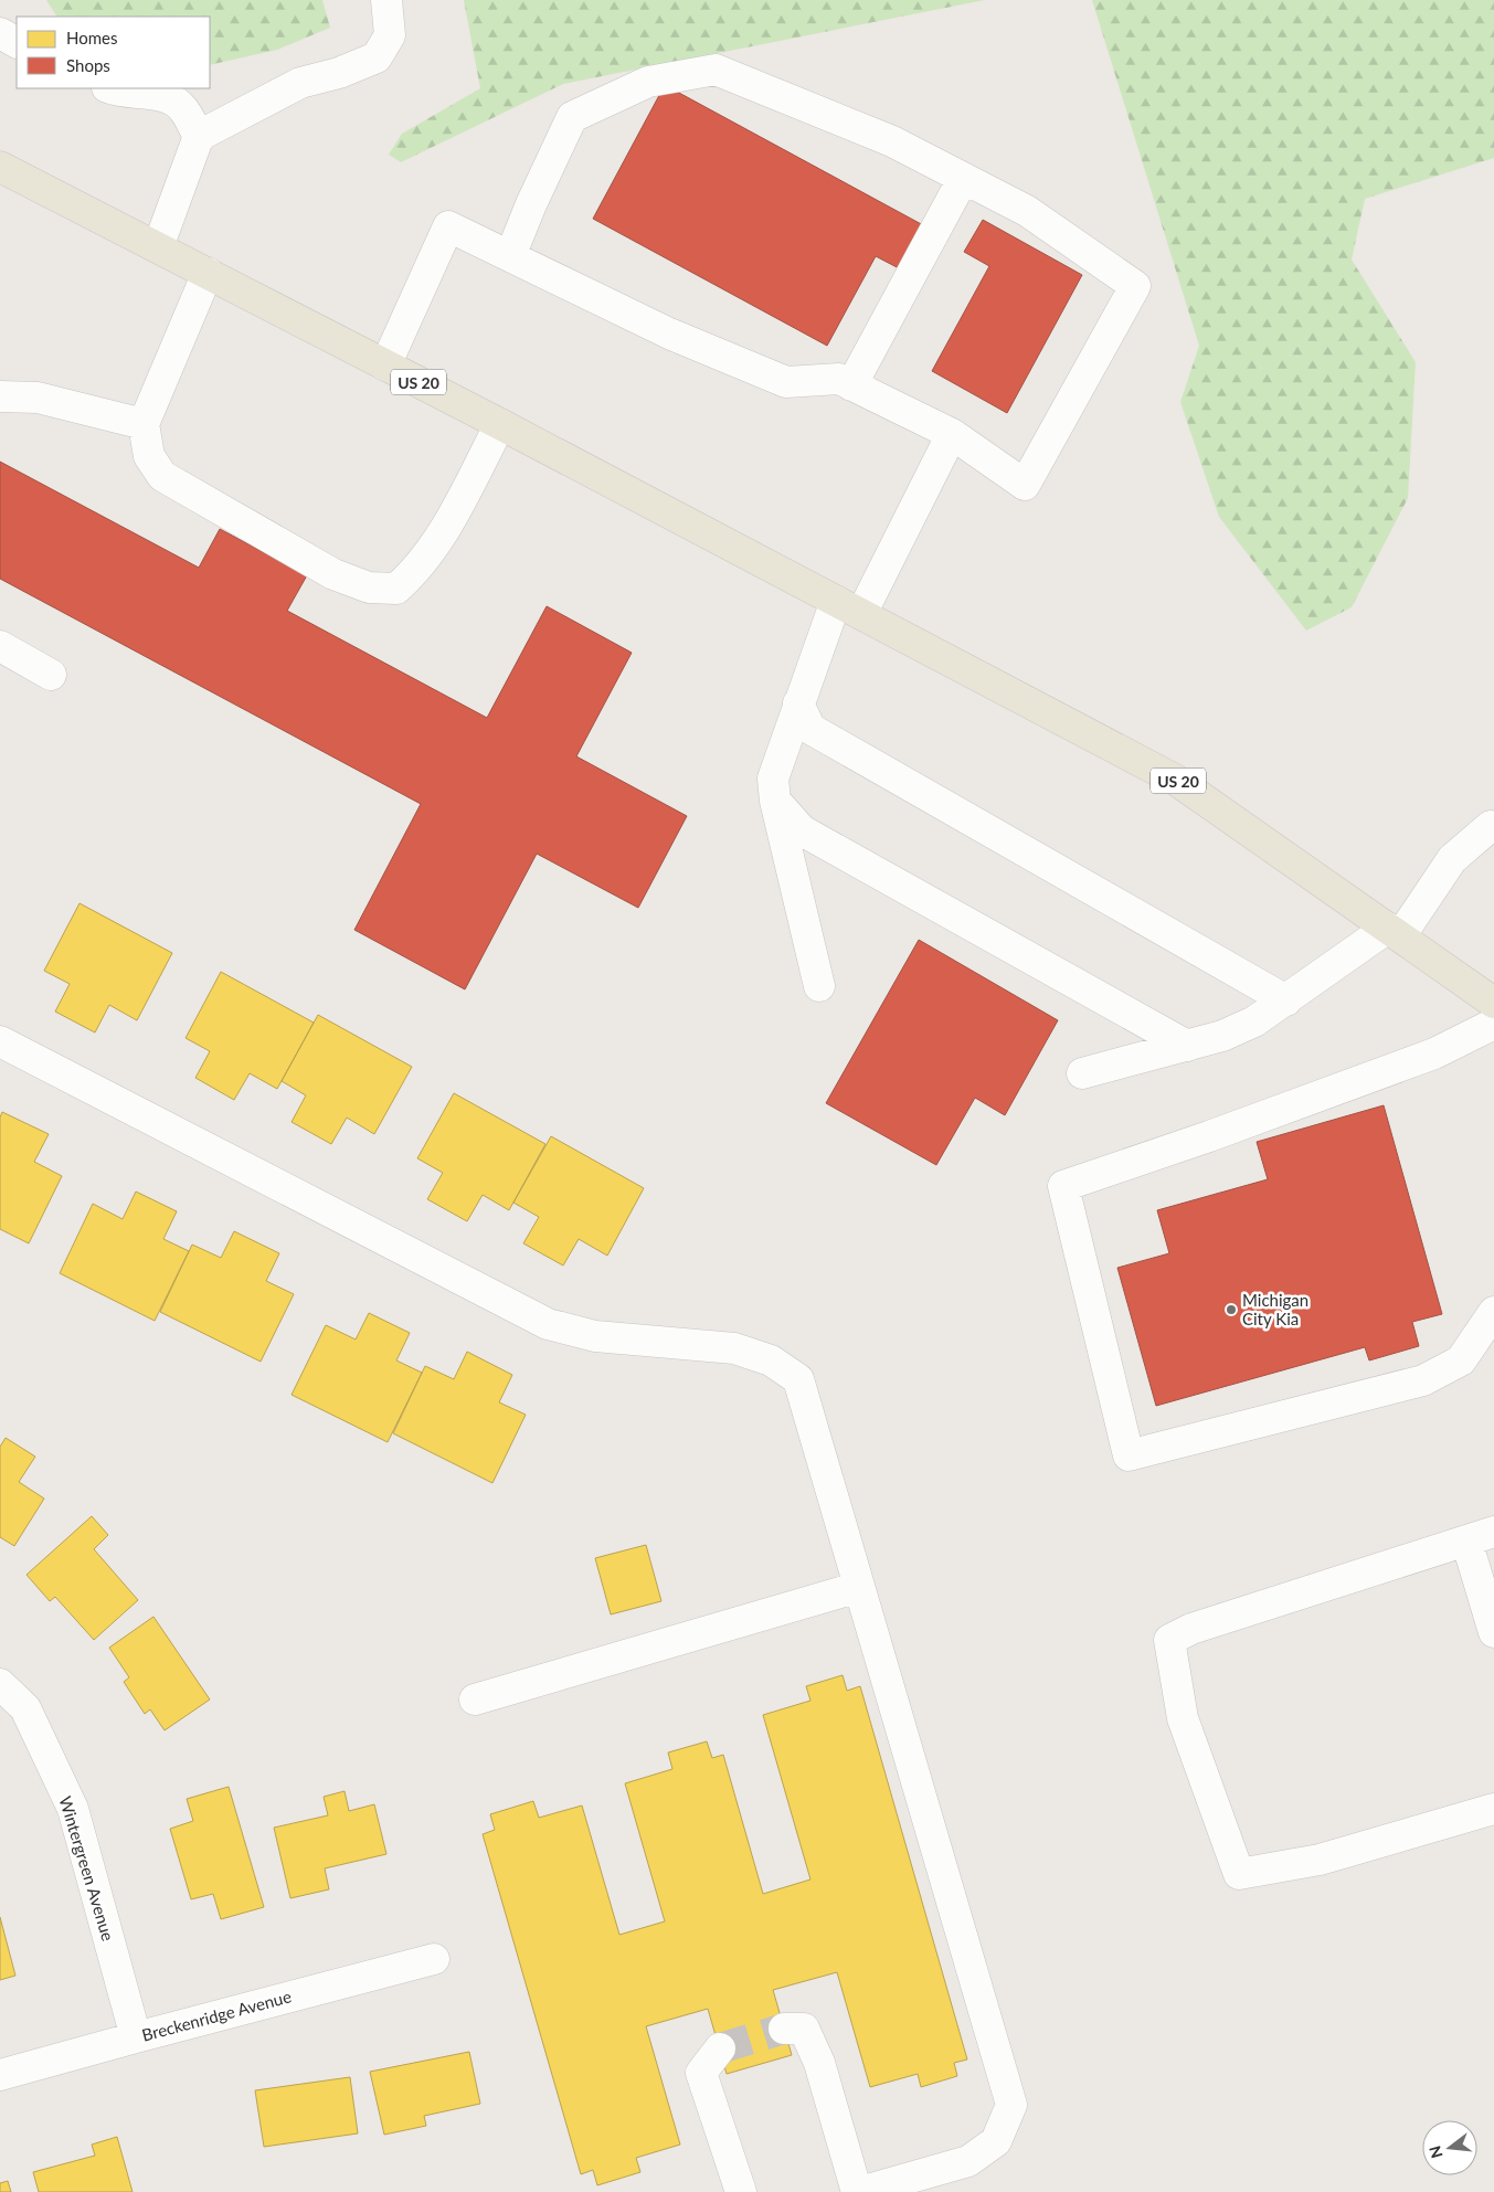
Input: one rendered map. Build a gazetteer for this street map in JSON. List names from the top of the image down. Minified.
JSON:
{"streets":{"main road":["US 20"],"street":["Wintergreen Avenue","Breckenridge Avenue"]},"crossings":[["Wintergreen Avenue","Breckenridge Avenue"]],"places":["Michigan City Kia"],"legend":["Homes","Shops"],"north":"left"}
